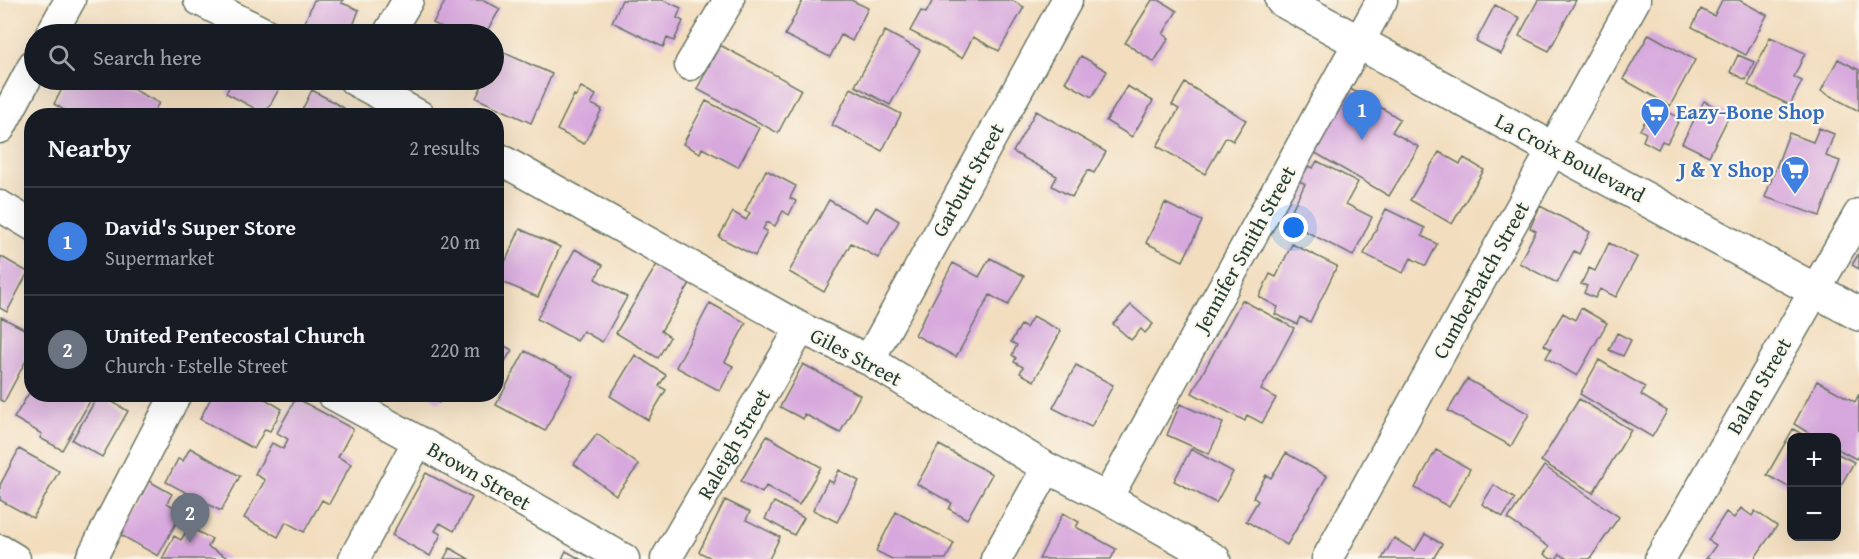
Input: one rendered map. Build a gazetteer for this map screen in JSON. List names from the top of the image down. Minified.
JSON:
{"streets":{"street":["La Croix Boulevard","Garbutt Street","Jennifer Smith Street","Cumberbatch Street","Giles Street","Balan Street","Raleigh Street","Brown Street"]},"crossings":[["La Croix Boulevard","Jennifer Smith Street"],["La Croix Boulevard","Cumberbatch Street"],["La Croix Boulevard","Balan Street"],["Garbutt Street","Giles Street"],["Jennifer Smith Street","Giles Street"],["Giles Street","Raleigh Street"]],"places":{"supermarket":["Eazy-Bone Shop","J & Y Shop"]},"page":{"search":"Search here","pins":["1","2"],"heading":["Nearby","2 results"],"list":[{"mark":"1","name":"David's Super Store","note":"Supermarket","value":"20 m"},{"mark":"2","name":"United Pentecostal Church","note":"Church · Estelle Street","value":"220 m"}],"map_buttons":["+","−"]}}
